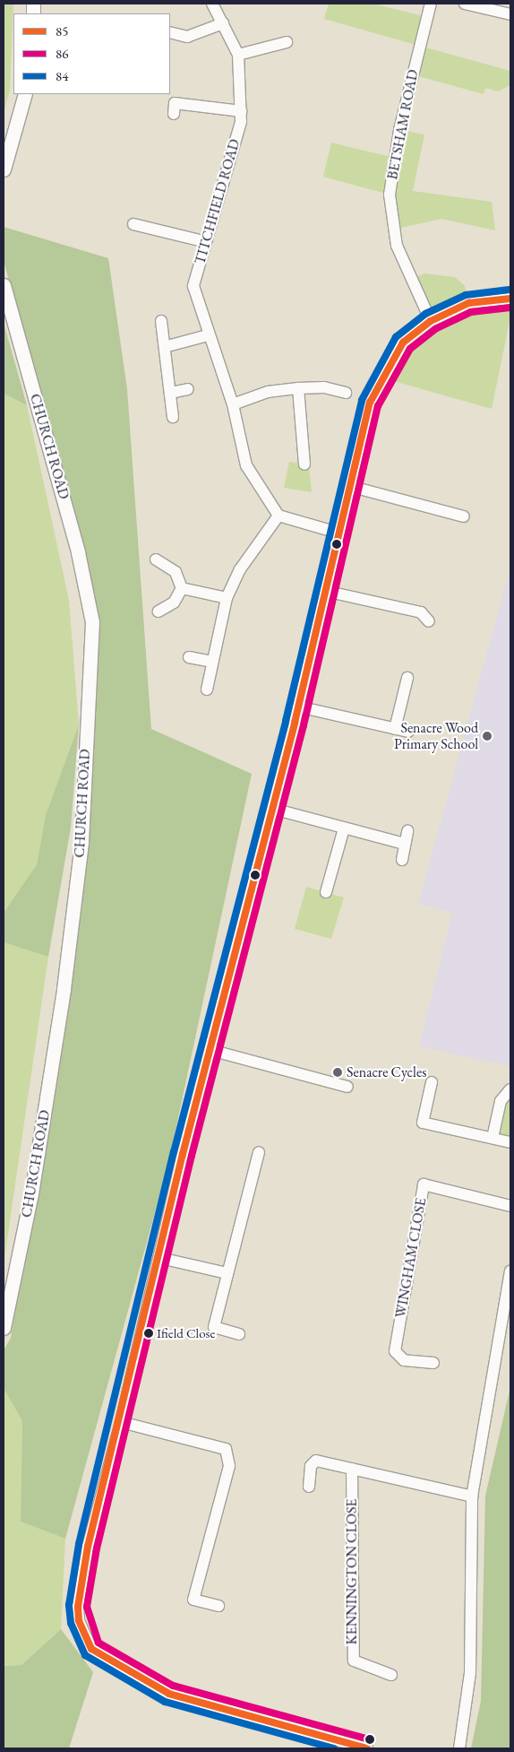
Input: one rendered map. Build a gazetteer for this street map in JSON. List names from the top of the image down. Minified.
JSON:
{"streets":{"street":["BETSHAM ROAD","TITCHFIELD ROAD","CHURCH ROAD","WINGHAM CLOSE","KENNINGTON CLOSE"]},"places":["Senacre Wood Primary School","Senacre Cycles","Ifield Close"],"lines":["transit line 84","transit line 85","transit line 86"],"legend":["85","86","84"]}
